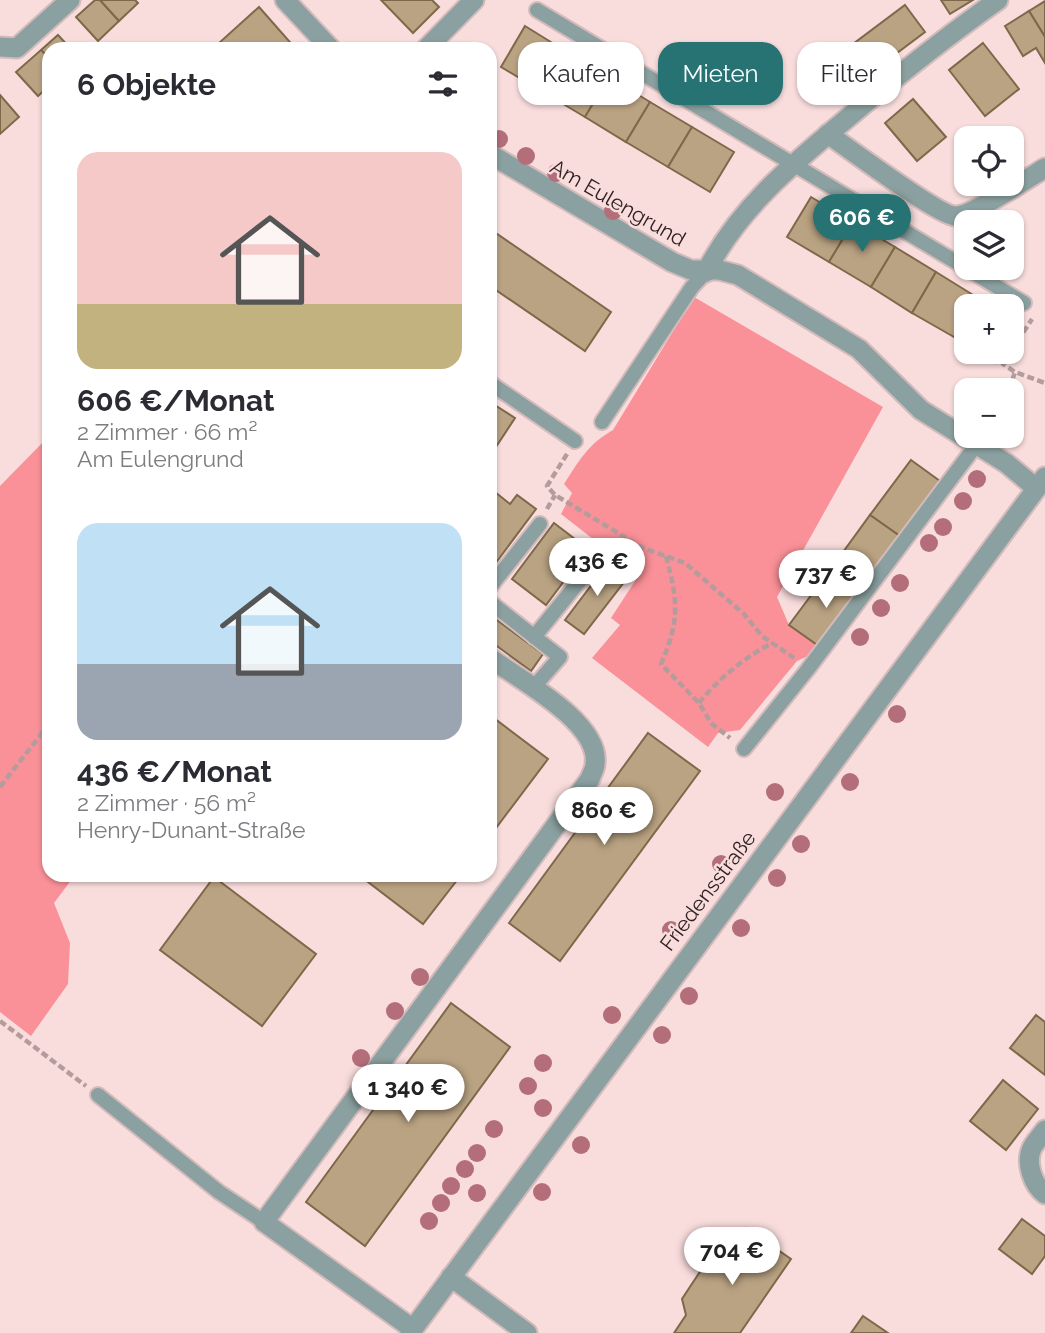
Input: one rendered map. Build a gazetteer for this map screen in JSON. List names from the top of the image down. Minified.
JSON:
{"streets":{"street":["Am Eulengrund","Friedensstraße"]},"crossings":[["Am Eulengrund","Friedensstraße"]],"page":{"chip":["Kaufen","Mieten","Filter"],"heading":"6 Objekte","map_buttons":["+","−"],"list":[{"name":"606 €/Monat","note":"2 Zimmer · 66 m² · Am Eulengrund"},{"name":"436 €/Monat","note":"2 Zimmer · 56 m² · Henry-Dunant-Straße"}],"price":["606 €","436 €","737 €","860 €","1 340 €","704 €"]}}
